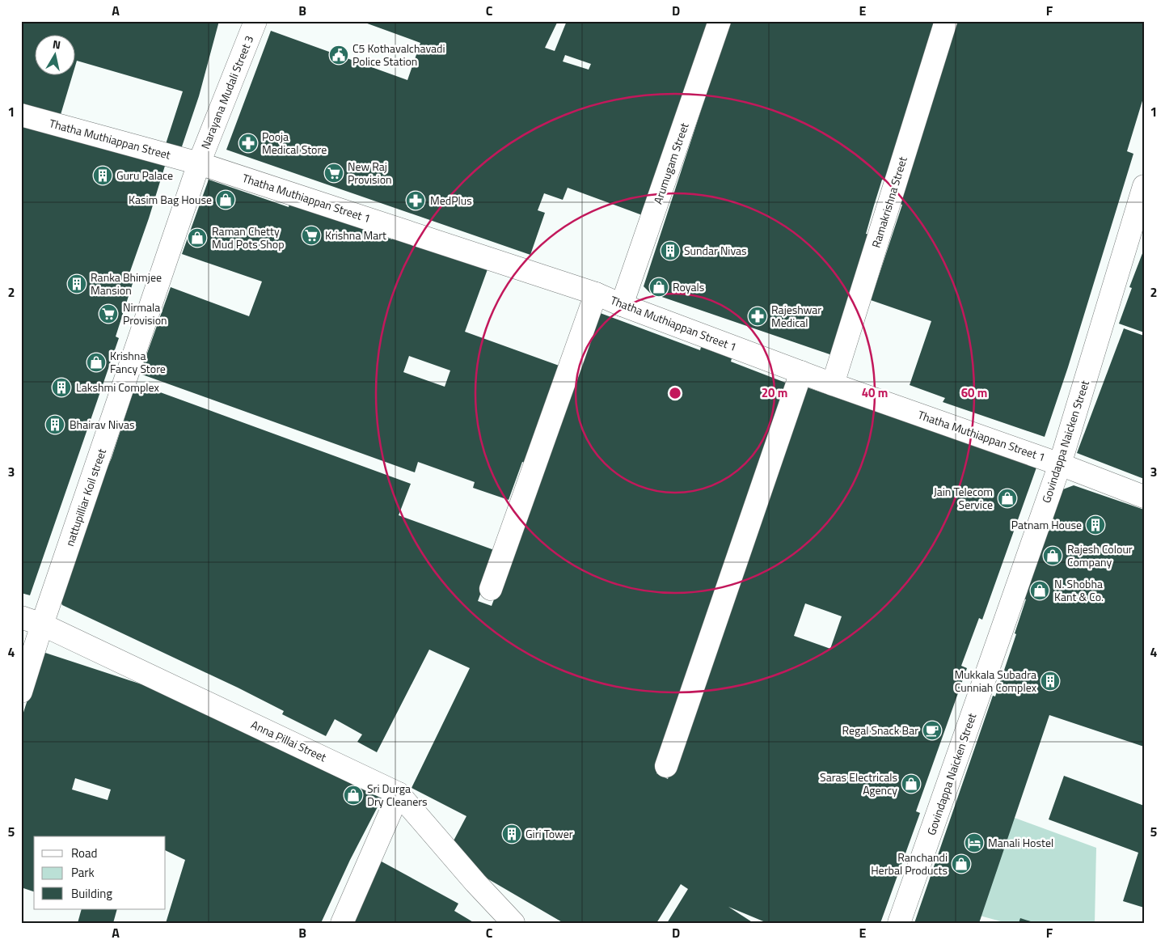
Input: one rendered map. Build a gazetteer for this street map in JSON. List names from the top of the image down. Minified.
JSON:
{"streets":{"street":["Narayana Mudali Street 3","Thatha Muthiappan Street","Arumugam Street","Thatha Muthiappan Street 1","Ramakrishna Street","Govindappa Naicken Street","nattupilliar Koil street","Anna Pillai Street"]},"crossings":[["Narayana Mudali Street 3","Thatha Muthiappan Street"],["Narayana Mudali Street 3","Thatha Muthiappan Street 1"],["Narayana Mudali Street 3","nattupilliar Koil street"],["Thatha Muthiappan Street","Thatha Muthiappan Street 1"],["Thatha Muthiappan Street","nattupilliar Koil street"],["Arumugam Street","Thatha Muthiappan Street 1"],["Thatha Muthiappan Street 1","Ramakrishna Street"],["Thatha Muthiappan Street 1","Govindappa Naicken Street"],["Thatha Muthiappan Street 1","nattupilliar Koil street"],["nattupilliar Koil street","Anna Pillai Street"]],"places":{"public building":["C5 Kothavalchavadi Police Station"],"pharmacy":["Pooja Medical Store","MedPlus","Rajeshwar Medical"],"supermarket":["New Raj Provision","Krishna Mart","Nirmala Provision"],"building":["Guru Palace","Sundar Nivas","Ranka Bhimjee Mansion","Lakshmi Complex","Bhairav Nivas","Patnam House","Mukkala Subadra Cunniah Complex","Giri Tower"],"shop":["Kasim Bag House","Raman Chetty Mud Pots Shop","Royals","Krishna Fancy Store","Jain Telecom Service","Rajesh Colour Company","N. Shobha Kant & Co.","Saras Electricals Agency","Sri Durga Dry Cleaners","Ranchandi Herbal Products"],"cafe":["Regal Snack Bar"],"hotel":["Manali Hostel"]},"legend":["Road","Park","Building"],"north":"top","grid":{"columns":["A","B","C","D","E","F"],"rows":["1","2","3","4","5"]},"rings":["20 m","40 m","60 m"]}
